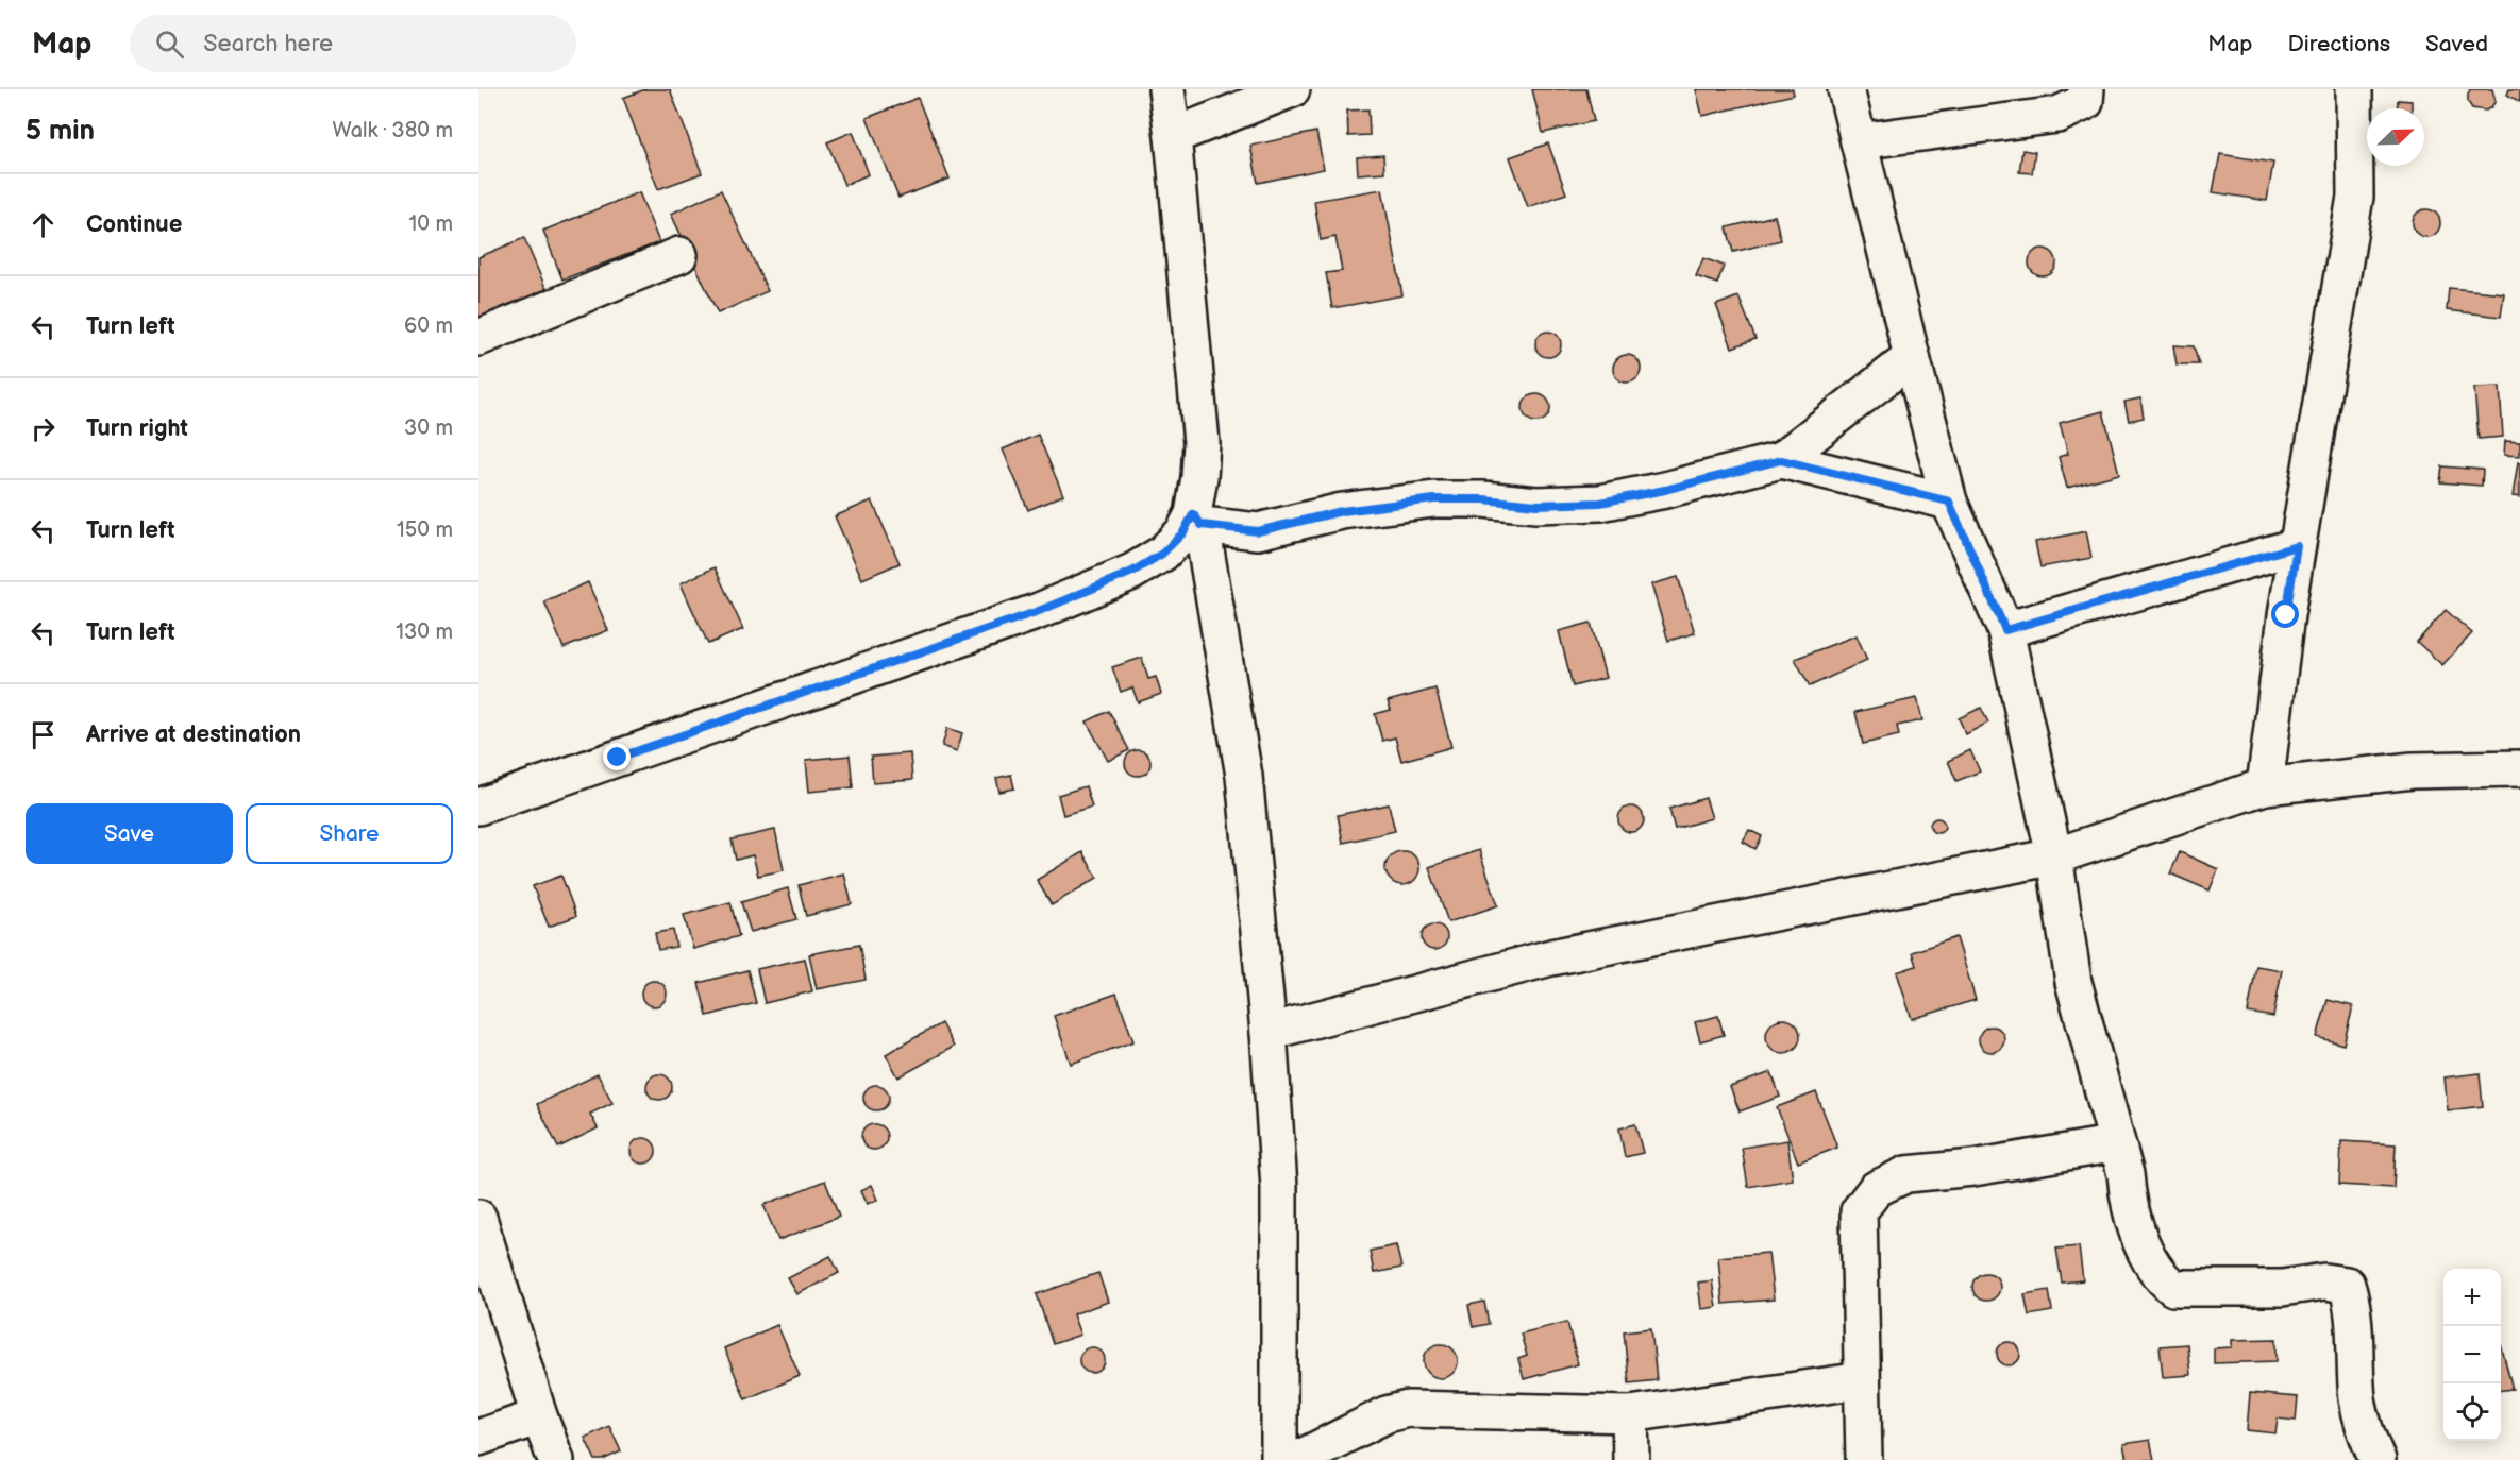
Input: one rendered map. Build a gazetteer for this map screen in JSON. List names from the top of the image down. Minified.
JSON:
{"north":"top right","page":{"header":"Map","search":"Search here","nav":["Map","Directions","Saved"],"heading":["5 min","Walk · 380 m"],"list":[["Continue","10 m"],["Turn left","60 m"],["Turn right","30 m"],["Turn left","150 m"],["Turn left","130 m"],"Arrive at destination"],"buttons":["Save","Share"],"map_buttons":["+","−"]}}
